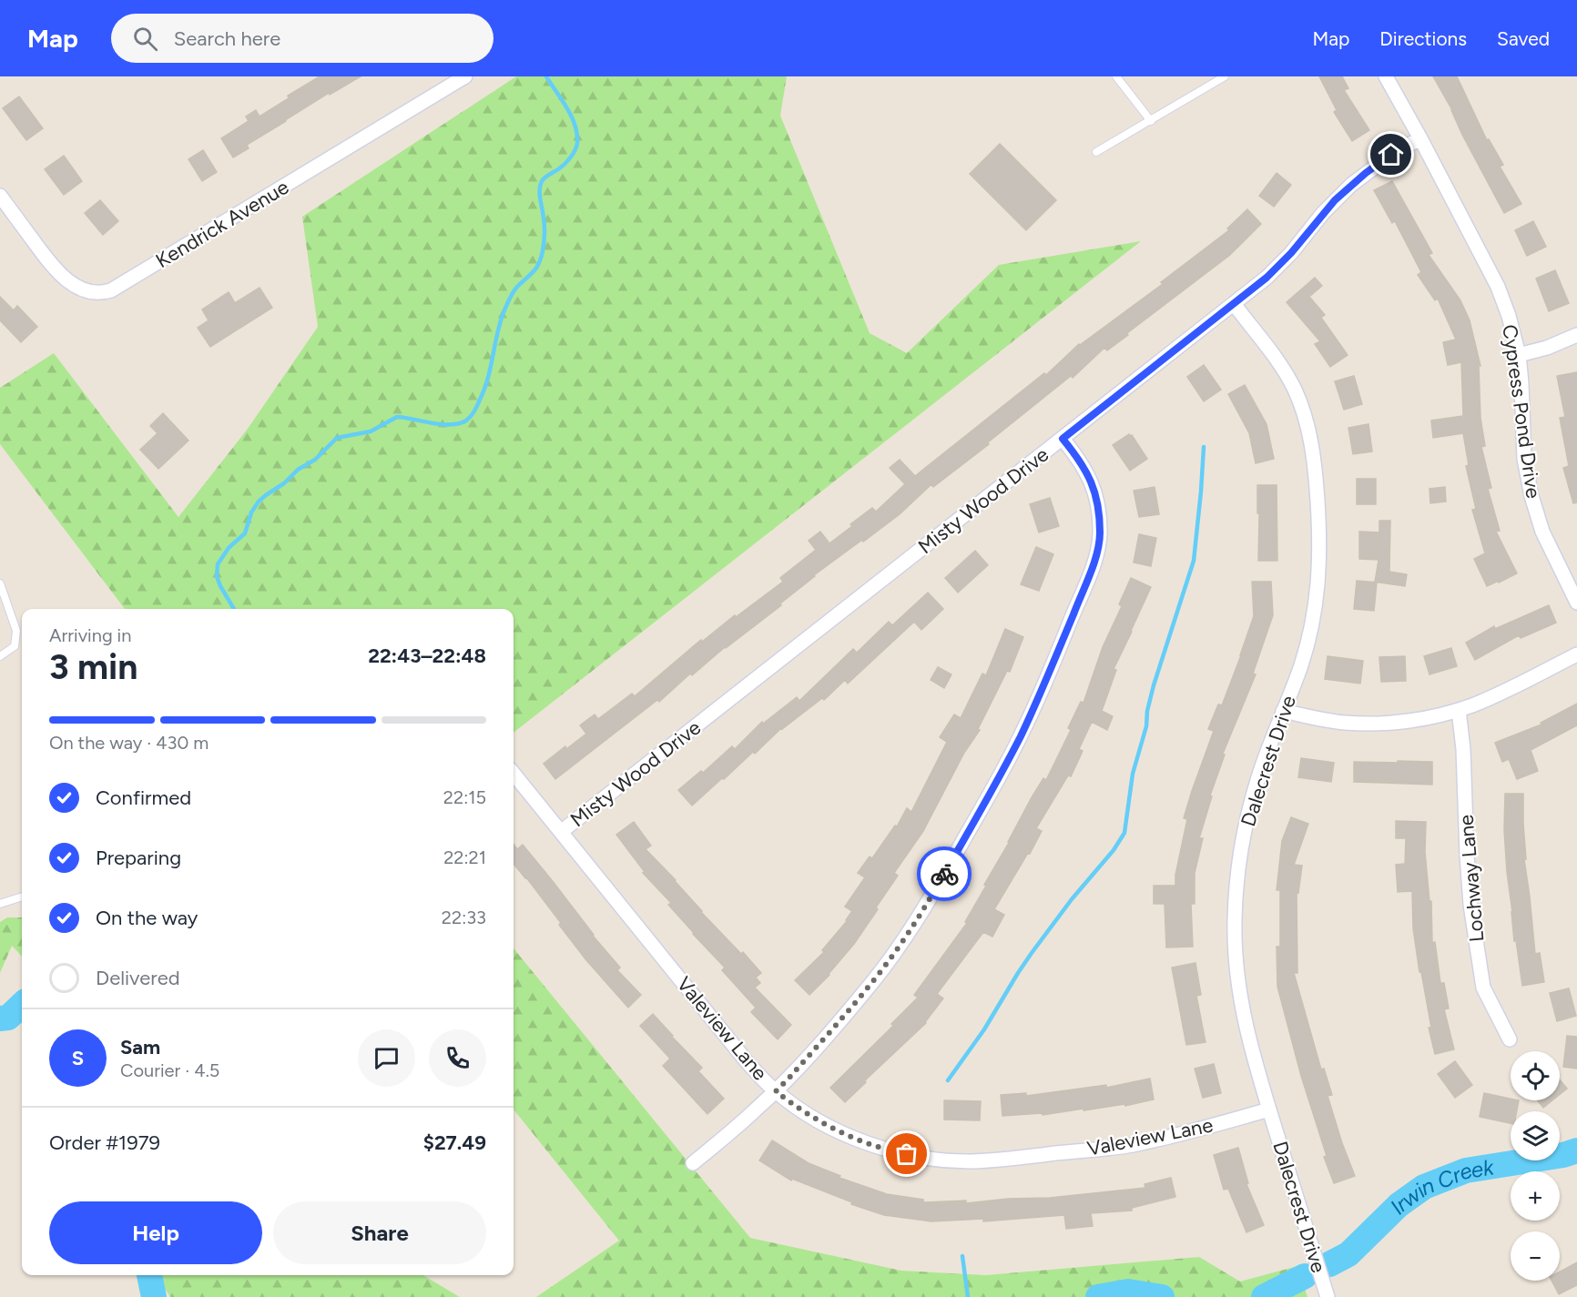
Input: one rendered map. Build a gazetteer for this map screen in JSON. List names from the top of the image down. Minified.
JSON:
{"streets":{"street":["Kendrick Avenue","Cypress Pond Drive","Misty Wood Drive","Dalecrest Drive","Lochway Lane","Valeview Lane"]},"crossings":[["Cypress Pond Drive","Misty Wood Drive"],["Misty Wood Drive","Dalecrest Drive"],["Misty Wood Drive","Valeview Lane"],["Dalecrest Drive","Valeview Lane"]],"water":["Irwin Creek"],"page":{"header":"Map","search":"Search here","nav":["Map","Directions","Saved"],"heading":["3 min","Arriving in","22:43–22:48"],"panel":["Sam","Courier · 4.5","Order #1979","$27.49"],"bar":"On the way · 430 m","list":[["Confirmed","22:15"],["Preparing","22:21"],["On the way","22:33"],"Delivered"],"round":"S","map_buttons":["+","−"],"buttons":["Help","Share"]}}
